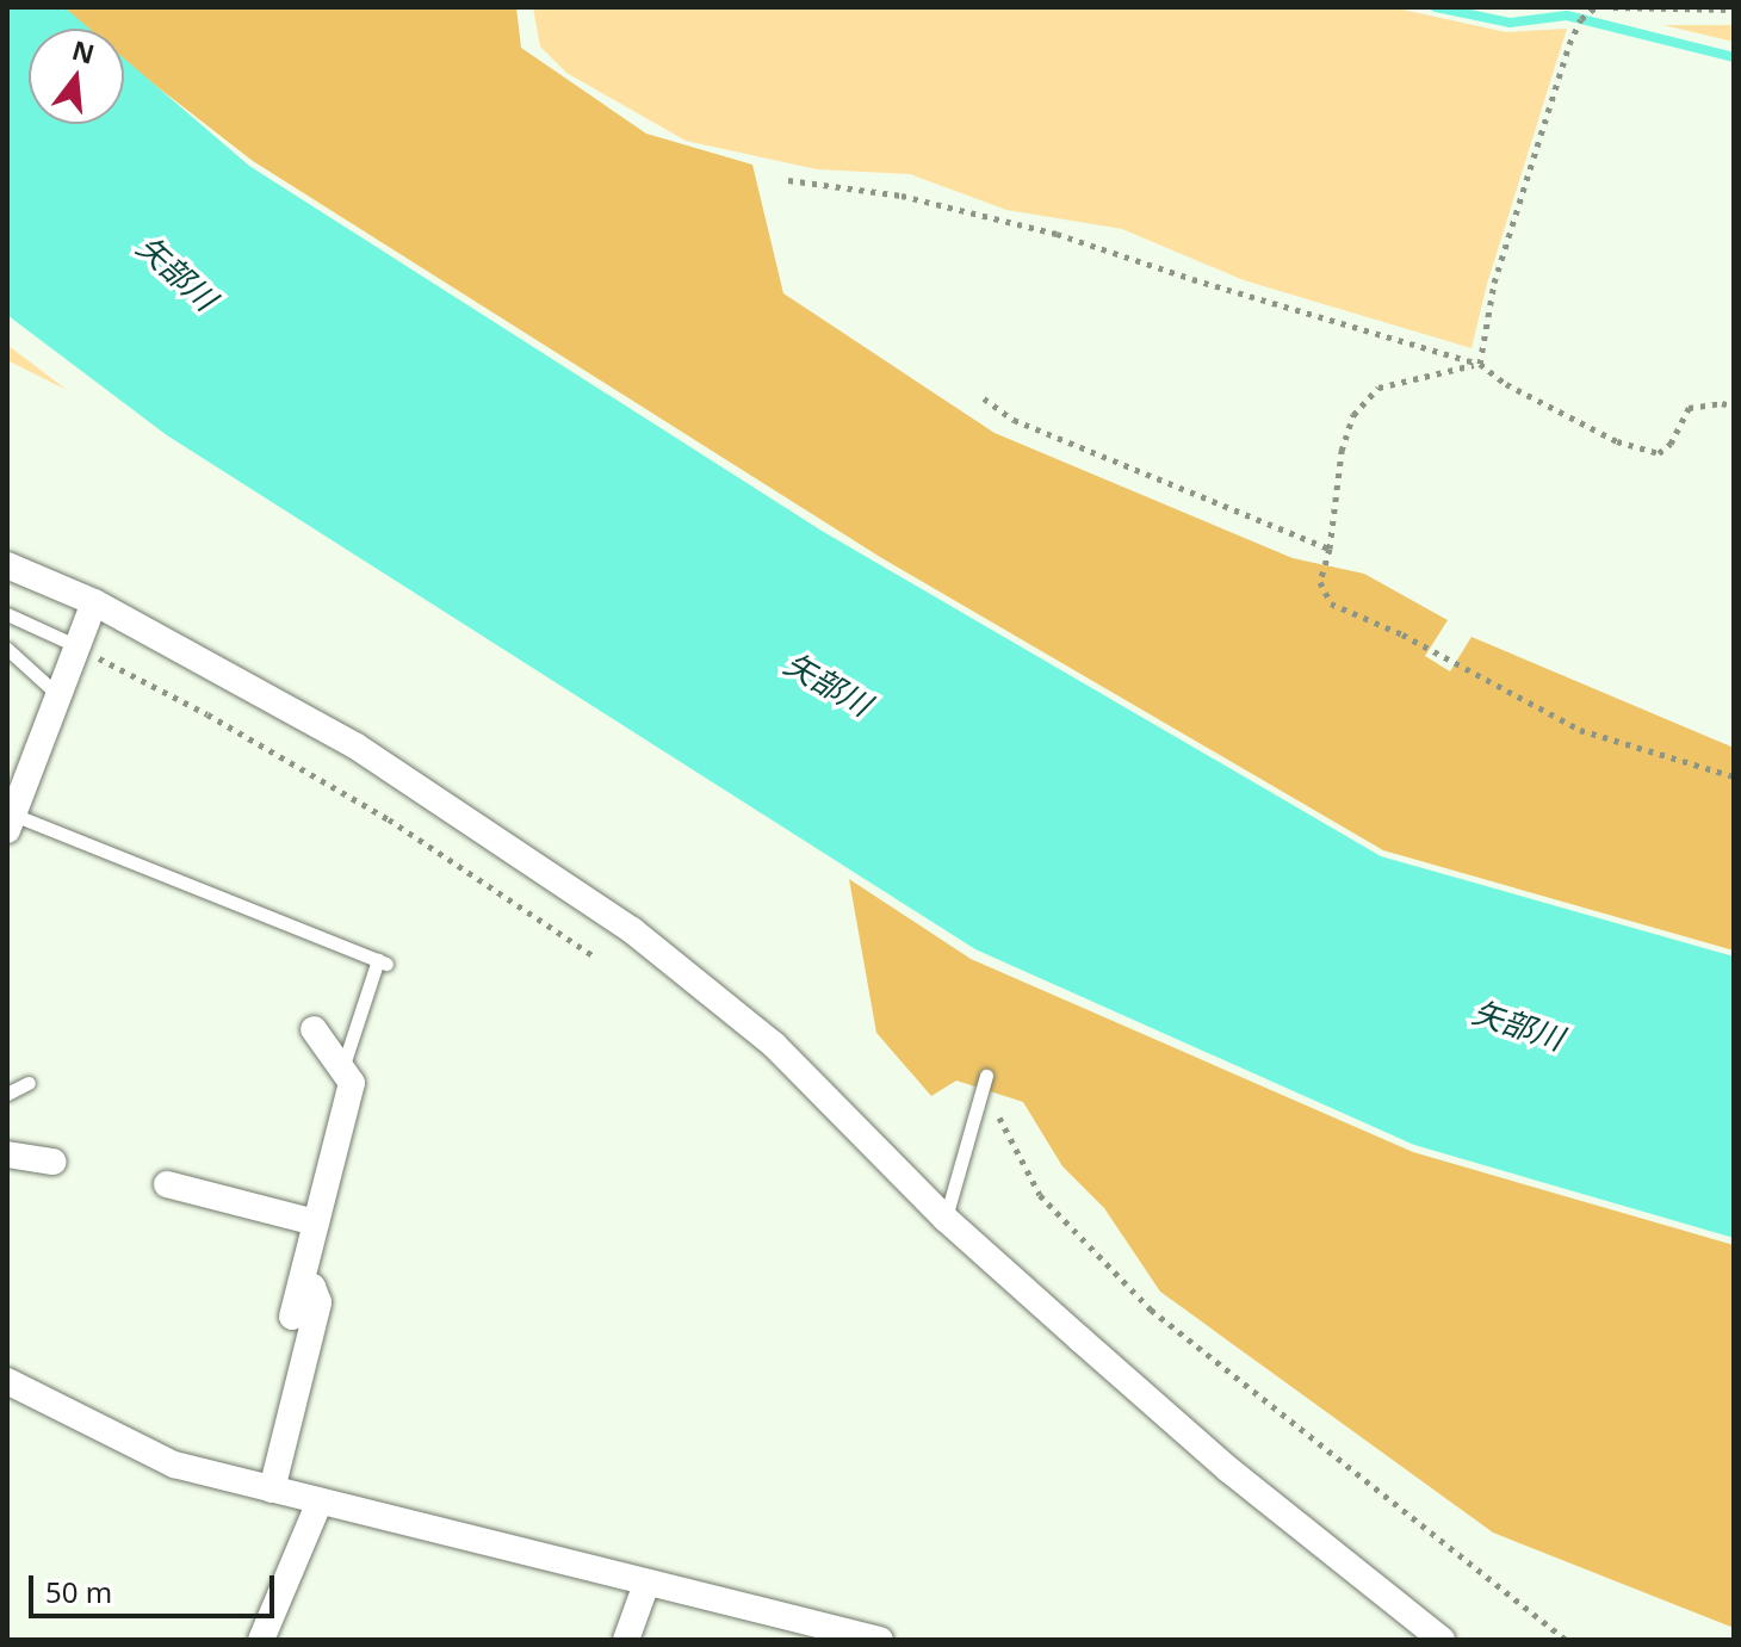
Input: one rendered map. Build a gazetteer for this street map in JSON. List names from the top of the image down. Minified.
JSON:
{"water":["矢部川"],"scale_bar":"50 m","north":"top"}
